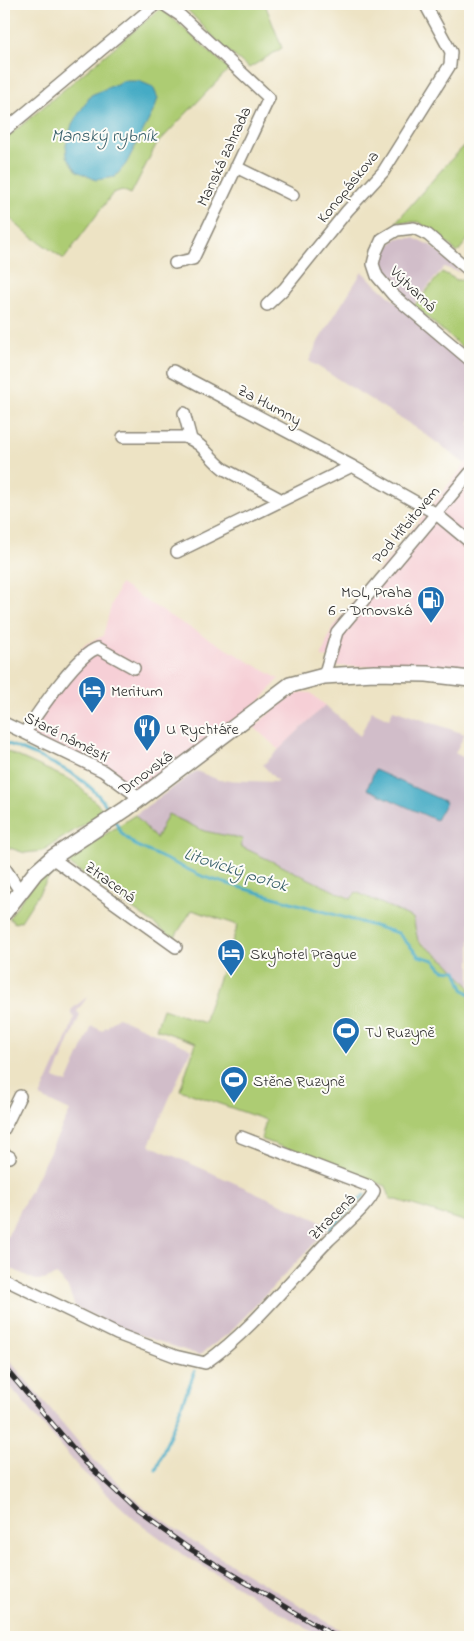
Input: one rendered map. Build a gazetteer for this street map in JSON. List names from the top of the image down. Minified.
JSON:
{"streets":{"main road":["Drnovská"],"street":["Manská zahrada","Konopáskova","Výtvarná","Za Humny","Pod Hřbitovem","Staré náměstí","Ztracená"]},"crossings":[["Za Humny","Pod Hřbitovem"],["Pod Hřbitovem","Drnovská"],["Staré náměstí","Drnovská"],["Drnovská","Ztracená"]],"water":["Manský rybník","Litovický potok"],"places":{"fuel station":["MOL, Praha 6 - Drnovská"],"hotel":["Meritum","Skyhotel Prague"],"restaurant":["U Rychtáře"],"sports":["TJ Ruzyně","Stěna Ruzyně"]}}
